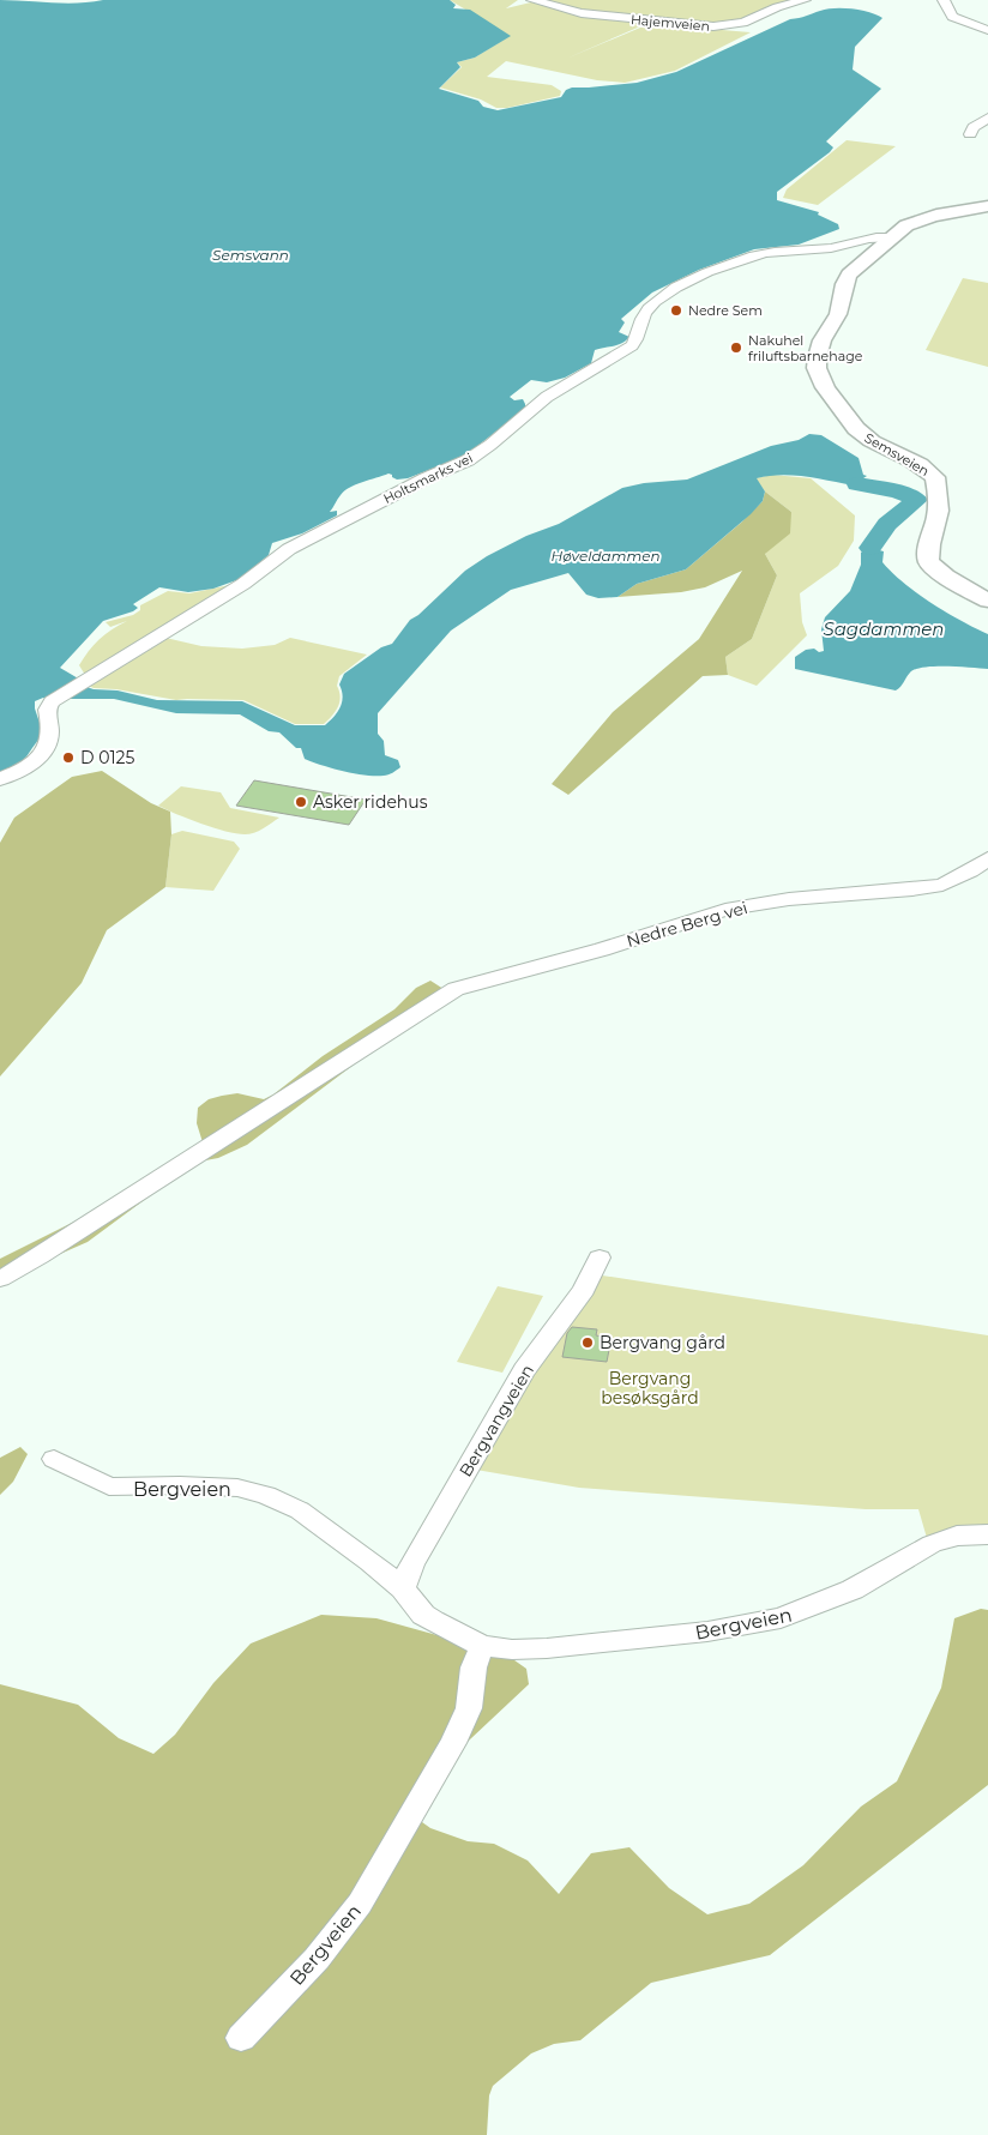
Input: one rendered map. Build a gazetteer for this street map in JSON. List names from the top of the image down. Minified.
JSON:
{"streets":{"main road":["Semsveien"],"street":["Hajemveien","Holtsmarks vei","Nedre Berg vei","Bergvangveien","Bergveien"]},"crossings":[["Semsveien","Holtsmarks vei"],["Bergvangveien","Bergveien"]],"water":["Semsvann","Høveldammen","Sagdammen"],"parks":["Bergvang besøksgård"],"places":["Nedre Sem","Nakuhel friluftsbarnehage","D 0125","Asker ridehus","Bergvang gård"]}
